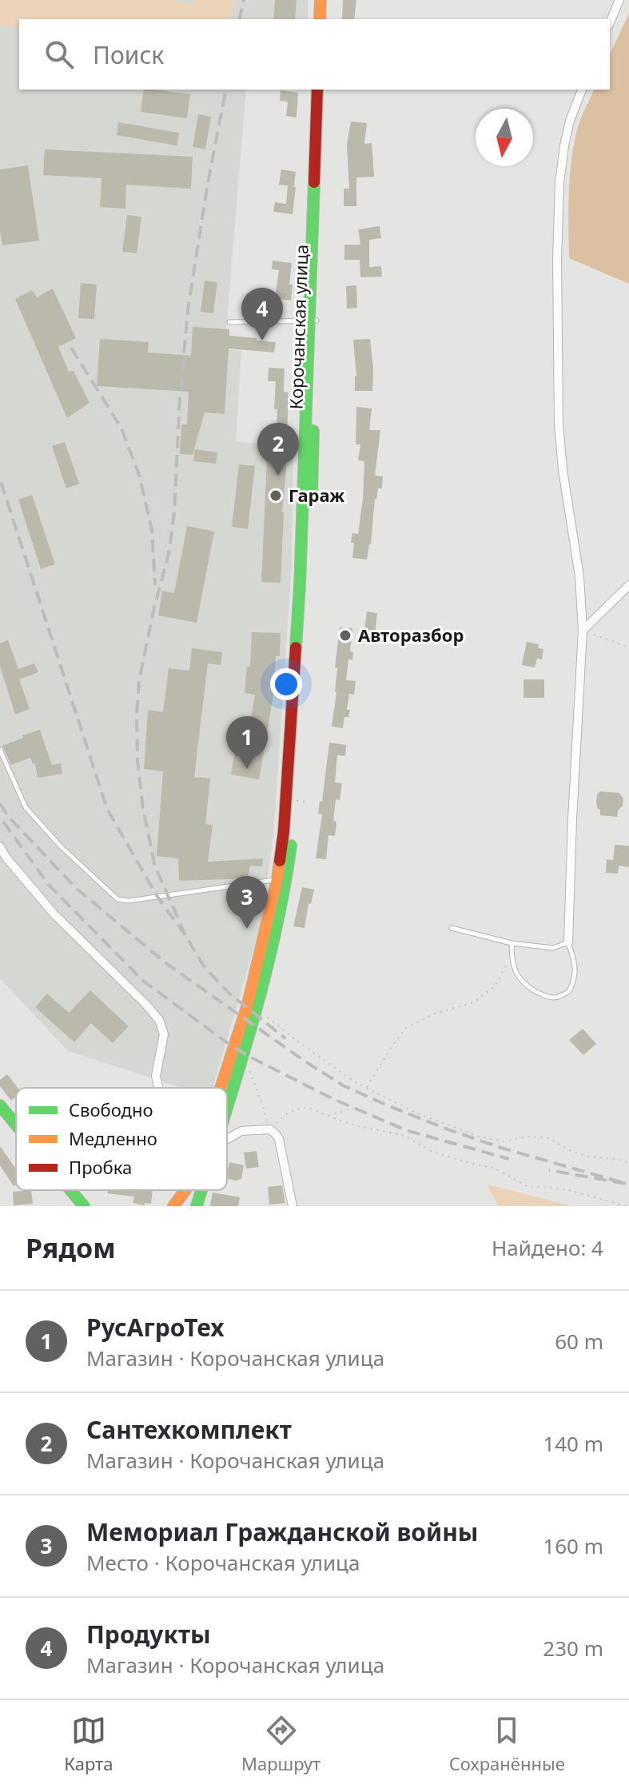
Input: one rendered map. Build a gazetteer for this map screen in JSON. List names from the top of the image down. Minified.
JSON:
{"streets":{"main road":["Корочанская улица"]},"places":["Гараж","Авторазбор"],"legend":["Свободно","Медленно","Пробка"],"north":"bottom","page":{"search":"Поиск","pins":["4","2","1","3"],"heading":["Рядом","Найдено: 4"],"list":[{"mark":"1","name":"РусАгроТех","note":"Магазин · Корочанская улица","value":"60 m"},{"mark":"2","name":"Сантехкомплект","note":"Магазин · Корочанская улица","value":"140 m"},{"mark":"3","name":"Мемориал Гражданской войны","note":"Место · Корочанская улица","value":"160 m"},{"mark":"4","name":"Продукты","note":"Магазин · Корочанская улица","value":"230 m"}],"nav":["Карта","Маршрут","Сохранённые"]}}
